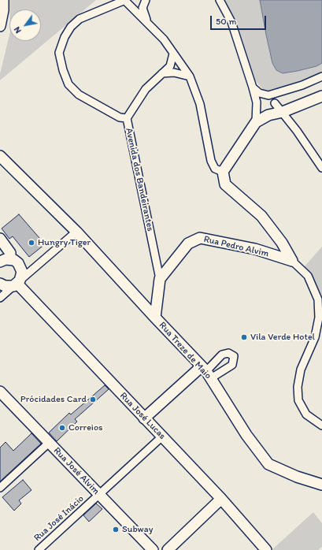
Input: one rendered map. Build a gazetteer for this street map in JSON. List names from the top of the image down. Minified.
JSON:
{"streets":{"main road":["Avenida dos Bandeirantes","Rua Pedro Alvim","Rua Treze de Maio","Rua José Lucas","Rua José Alvim"],"street":["Rua José Inácio"]},"crossings":[["Avenida dos Bandeirantes","Rua Pedro Alvim"],["Avenida dos Bandeirantes","Rua Treze de Maio"],["Rua José Lucas","Rua José Inácio"],["Rua José Alvim","Rua José Inácio"]],"places":["Hungry Tiger","Vila Verde Hotel","Prócidades Card","Correios","Subway"],"scale_bar":"50 m","north":"bottom left"}
